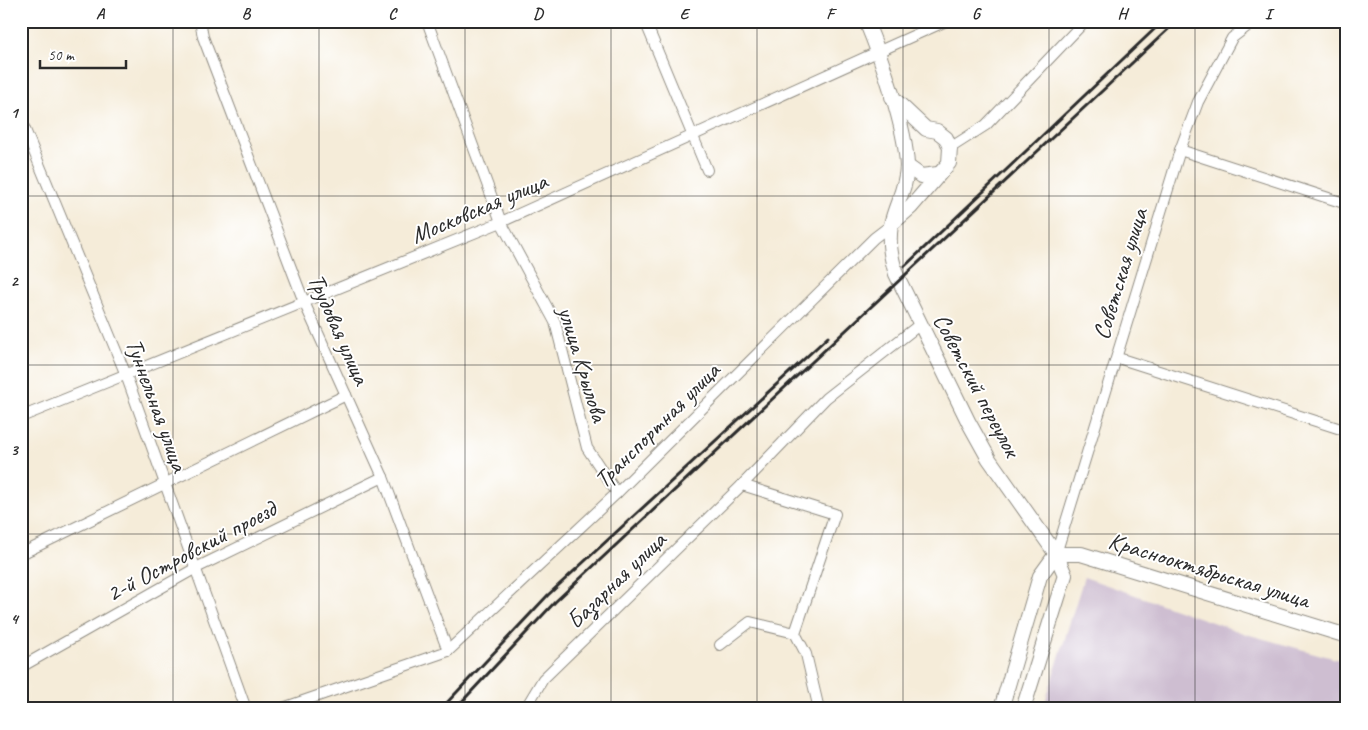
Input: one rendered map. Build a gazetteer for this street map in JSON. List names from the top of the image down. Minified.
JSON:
{"streets":{"main road":["Советская улица","Советский переулок","Краснооктябрьская улица"],"street":["Московская улица","Трудовая улица","улица Крылова","Туннельная улица","Транспортная улица","2-й Островский проезд","Базарная улица"]},"crossings":[["Московская улица","Трудовая улица"],["Московская улица","улица Крылова"],["Московская улица","Туннельная улица"],["Советская улица","Советский переулок"],["Советская улица","Краснооктябрьская улица"],["Трудовая улица","Транспортная улица"],["Трудовая улица","2-й Островский проезд"],["улица Крылова","Транспортная улица"],["Советский переулок","Транспортная улица"],["Советский переулок","Краснооктябрьская улица"],["Советский переулок","Базарная улица"],["Туннельная улица","2-й Островский проезд"]],"scale_bar":"50 m","grid":{"columns":["A","B","C","D","E","F","G","H","I"],"rows":["1","2","3","4"]}}
